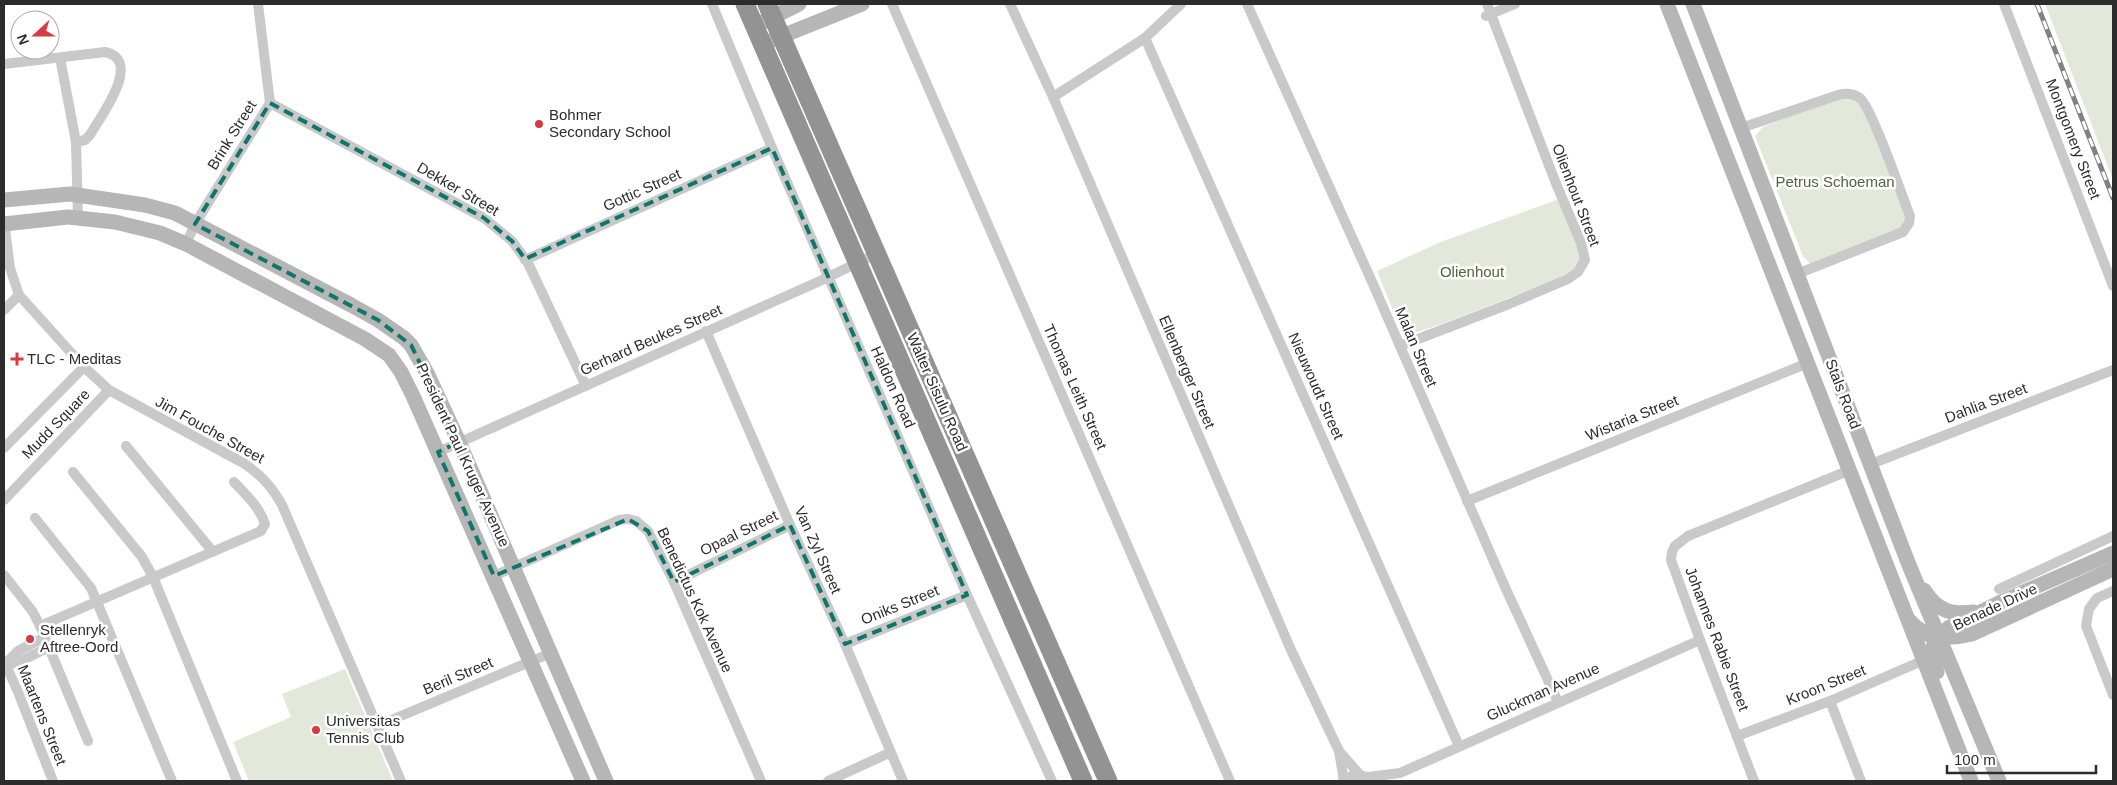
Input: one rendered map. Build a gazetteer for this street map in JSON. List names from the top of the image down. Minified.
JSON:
{"streets":{"highway":["Walter Sisulu Road"],"street":["Brink Street","Montgomery Street","Dekker Street","Gottic Street","Olienhout Street","Gerhard Beukes Street","Malan Street","Ellenberger Street","Nieuwoudt Street","Haldon Road","Thomas Leith Street","Stals Road","Dahlia Street","Wistaria Street","Mudd Square","Jim Fouche Street","President Paul Kruger Avenue","Opaal Street","Van Zyl Street","Benedictus Kok Avenue","Oniks Street","Benade Drive","Johannes Rabie Street","Beril Street","Kroon Street","Gluckman Avenue","Maartens Street"]},"crossings":[["Brink Street","Dekker Street"],["Brink Street","President Paul Kruger Avenue"],["Dekker Street","Gottic Street"],["Dekker Street","Gerhard Beukes Street"],["Gottic Street","Haldon Road"],["Olienhout Street","Malan Street"],["Gerhard Beukes Street","Haldon Road"],["Gerhard Beukes Street","Walter Sisulu Road"],["Gerhard Beukes Street","President Paul Kruger Avenue"],["Gerhard Beukes Street","Van Zyl Street"],["Malan Street","Wistaria Street"],["Malan Street","Gluckman Avenue"],["Ellenberger Street","Gluckman Avenue"],["Nieuwoudt Street","Gluckman Avenue"],["Haldon Road","Oniks Street"],["Stals Road","Dahlia Street"],["Stals Road","Wistaria Street"],["Stals Road","Benade Drive"],["Stals Road","Johannes Rabie Street"],["Stals Road","Kroon Street"],["Mudd Square","Jim Fouche Street"],["Jim Fouche Street","President Paul Kruger Avenue"],["Jim Fouche Street","Beril Street"],["President Paul Kruger Avenue","Benedictus Kok Avenue"],["President Paul Kruger Avenue","Beril Street"],["Opaal Street","Van Zyl Street"],["Opaal Street","Benedictus Kok Avenue"],["Van Zyl Street","Oniks Street"],["Johannes Rabie Street","Kroon Street"],["Johannes Rabie Street","Gluckman Avenue"]],"parks":["Petrus Schoeman","Olienhout"],"places":{"other":["Bohmer Secondary School","Stellenryk Aftree-Oord","Universitas Tennis Club"],"health":["TLC - Meditas"]},"scale_bar":"100 m","north":"left"}
